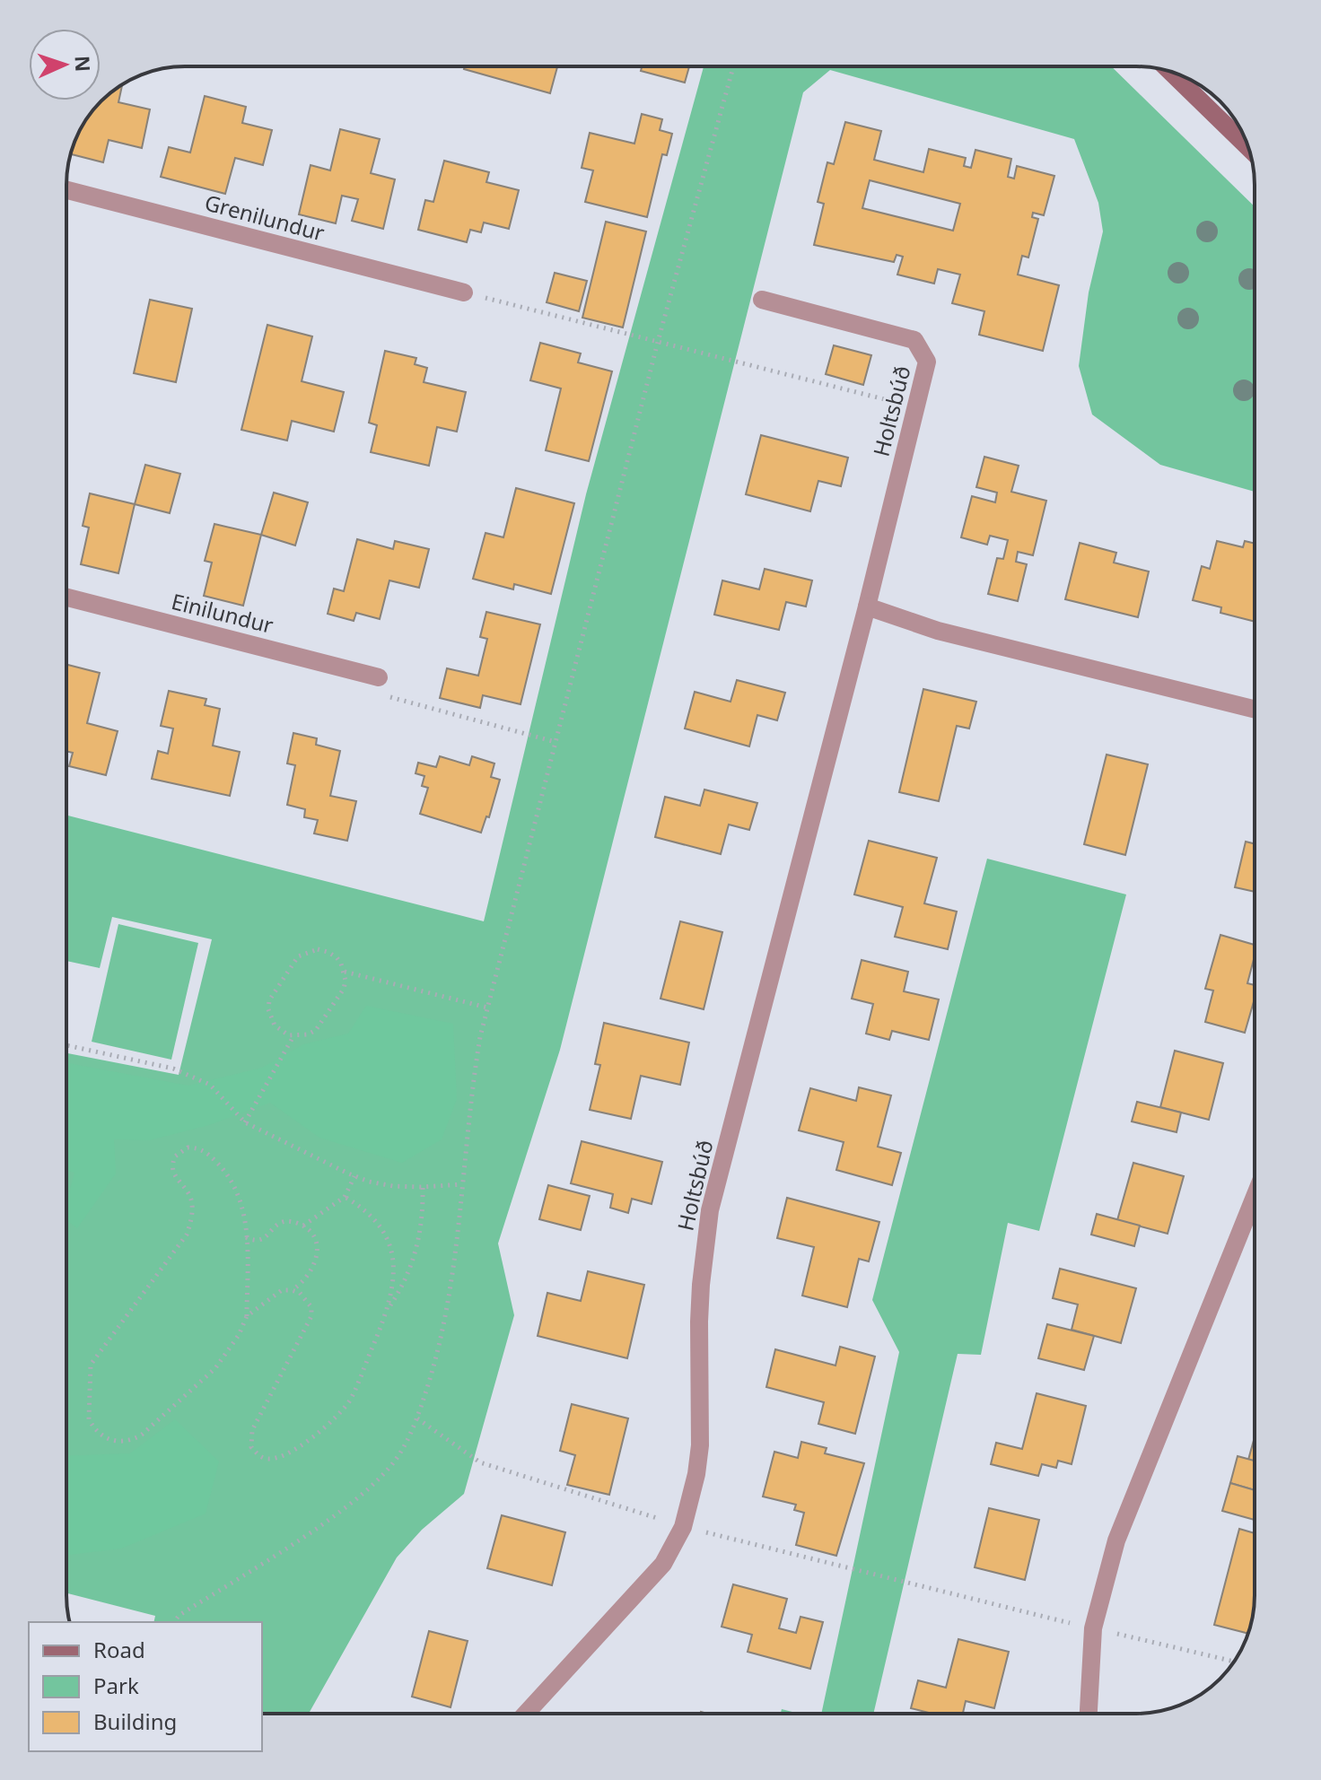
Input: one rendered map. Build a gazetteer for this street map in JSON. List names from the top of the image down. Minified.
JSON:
{"streets":{"street":["Grenilundur","Holtsbúð","Einilundur"]},"legend":["Road","Park","Building"],"north":"right"}
